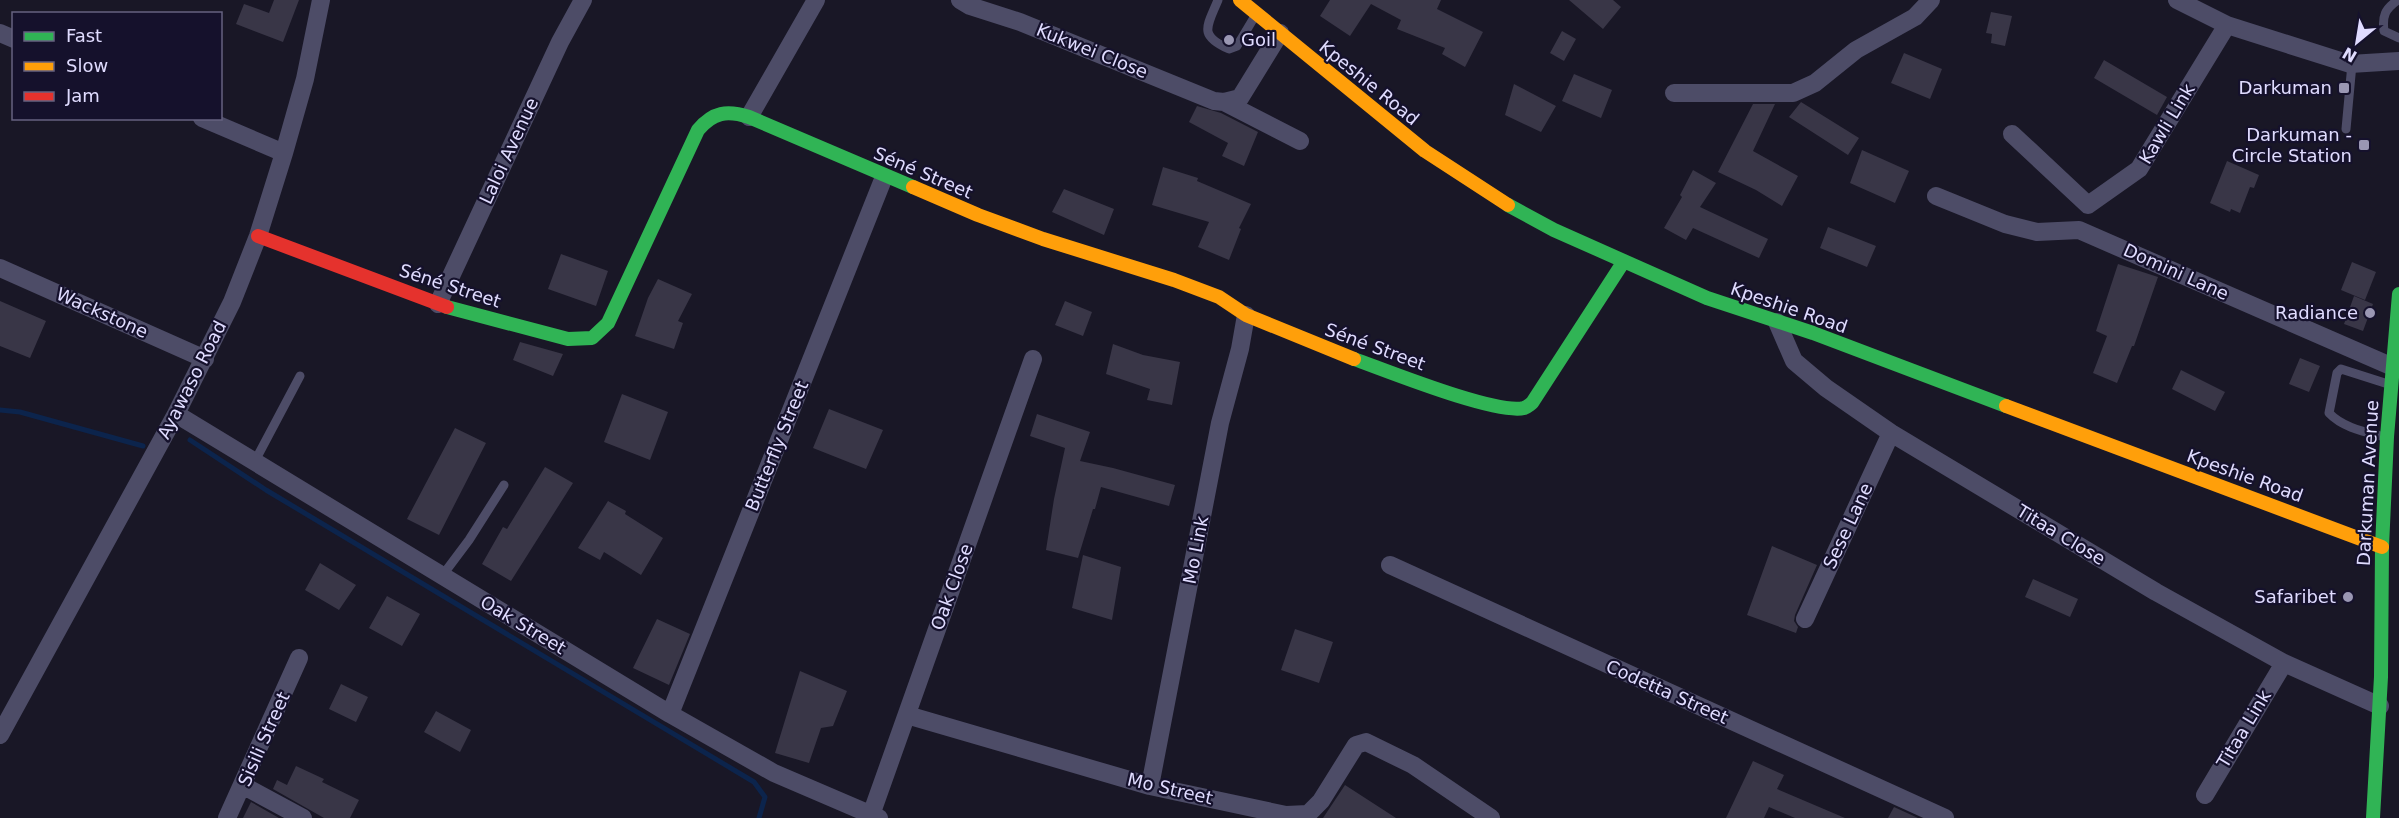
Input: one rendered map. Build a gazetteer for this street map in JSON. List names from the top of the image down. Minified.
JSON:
{"streets":{"street":["Kukwei Close","Kpeshie Road","Kawli Link","Laloi Avenue","Séné Street","Domini Lane","Wackstone","Ayawaso Road","Butterfly Street","Darkuman Avenue","Sese Lane","Titaa Close","Mo Link","Oak Close","Oak Street","Codetta Street","Titaa Link","Sisili Street","Mo Street"]},"crossings":[["Kpeshie Road","Séné Street"],["Kpeshie Road","Darkuman Avenue"],["Kpeshie Road","Titaa Close"],["Laloi Avenue","Séné Street"],["Séné Street","Ayawaso Road"],["Séné Street","Butterfly Street"],["Séné Street","Mo Link"],["Domini Lane","Darkuman Avenue"],["Wackstone","Ayawaso Road"],["Ayawaso Road","Oak Street"],["Butterfly Street","Oak Street"],["Darkuman Avenue","Titaa Close"],["Sese Lane","Titaa Close"],["Titaa Close","Titaa Link"],["Mo Link","Mo Street"],["Oak Close","Oak Street"],["Oak Close","Mo Street"]],"places":{"other":["Goil","Radiance","Safaribet"],"transit":["Darkuman","Darkuman - Circle Station"]},"legend":["Fast","Slow","Jam"],"north":"bottom left"}
